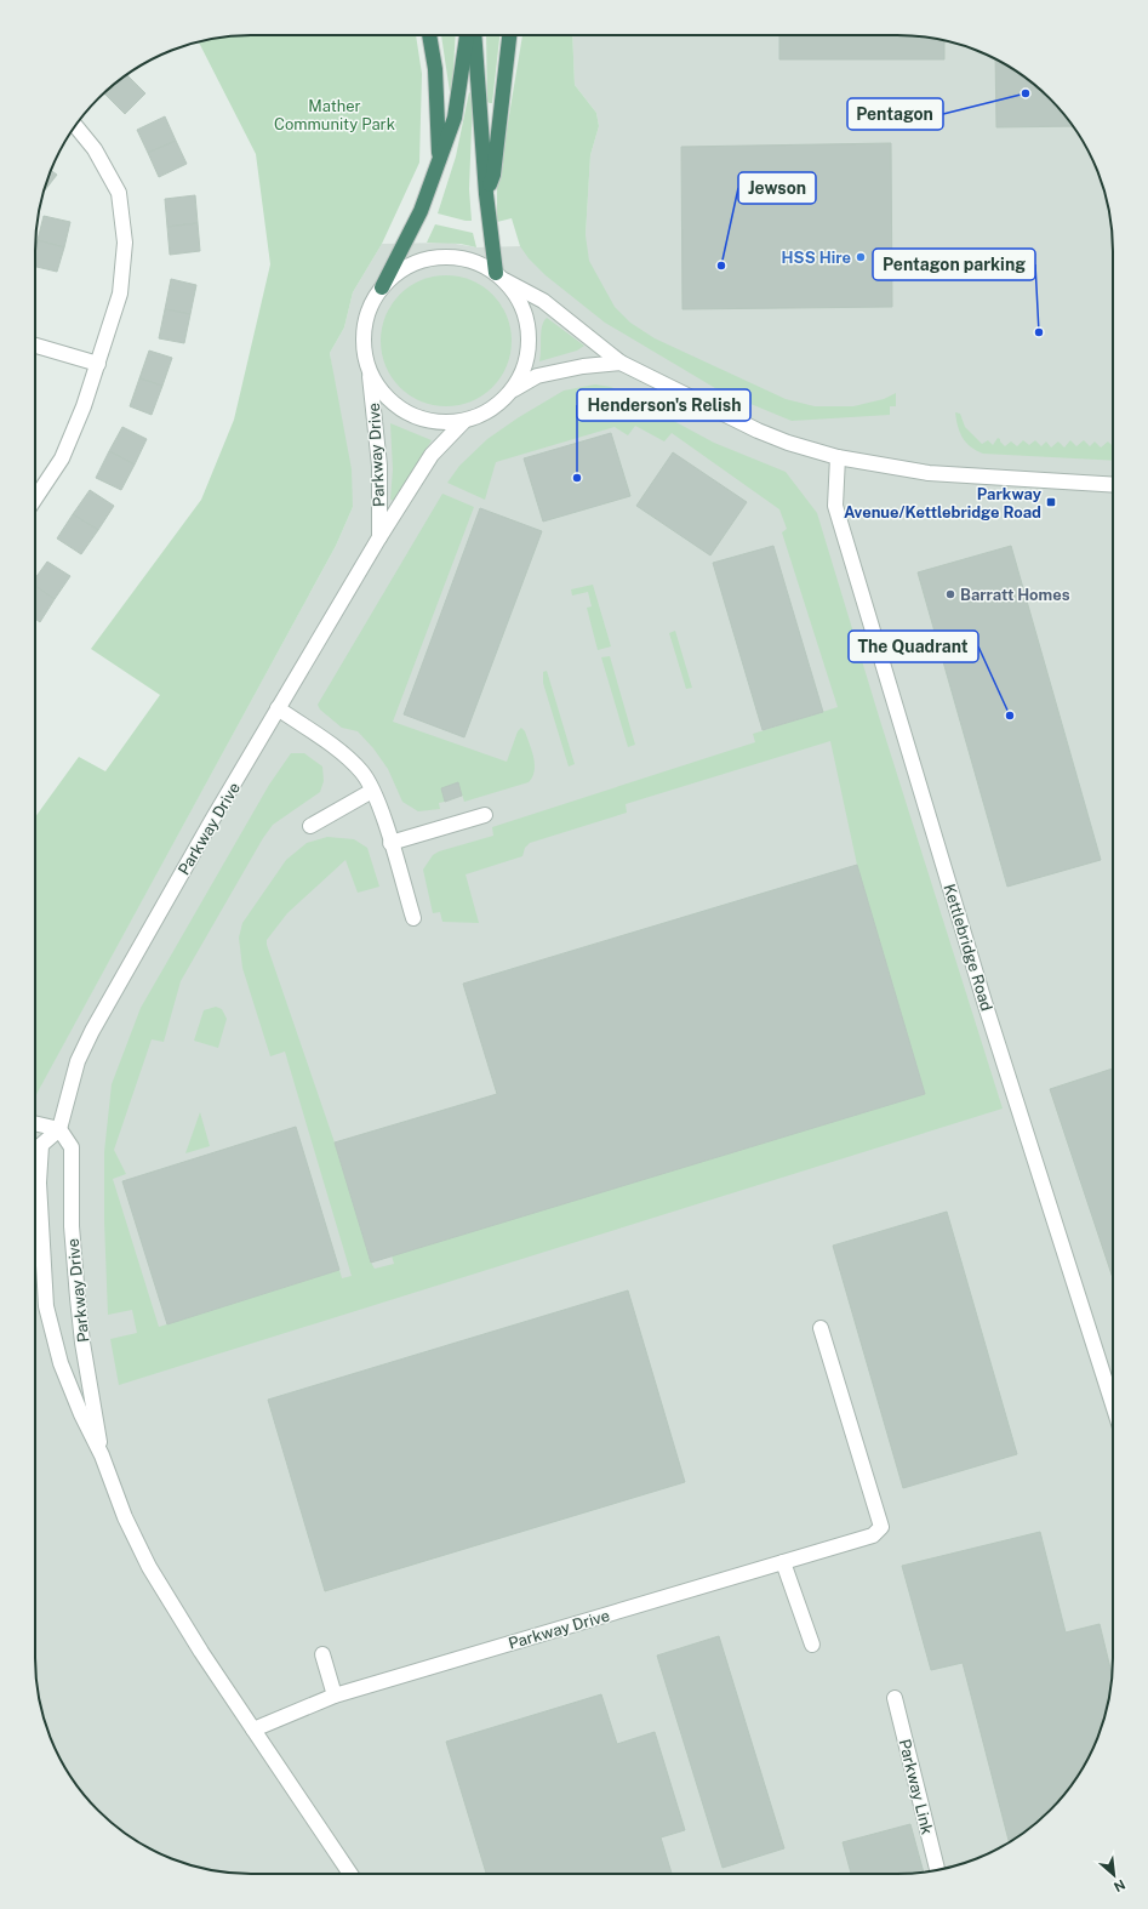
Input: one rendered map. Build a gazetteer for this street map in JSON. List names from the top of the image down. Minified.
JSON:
{"streets":{"street":["Parkway Drive","Kettlebridge Road","Parkway Link"]},"parks":["Mather Community Park"],"places":{"other":["Pentagon","HSS Hire","Jewson","Pentagon parking","Henderson's Relish","Barratt Homes","The Quadrant"],"transit":["Parkway Avenue/Kettlebridge Road"]},"north":"bottom right"}
